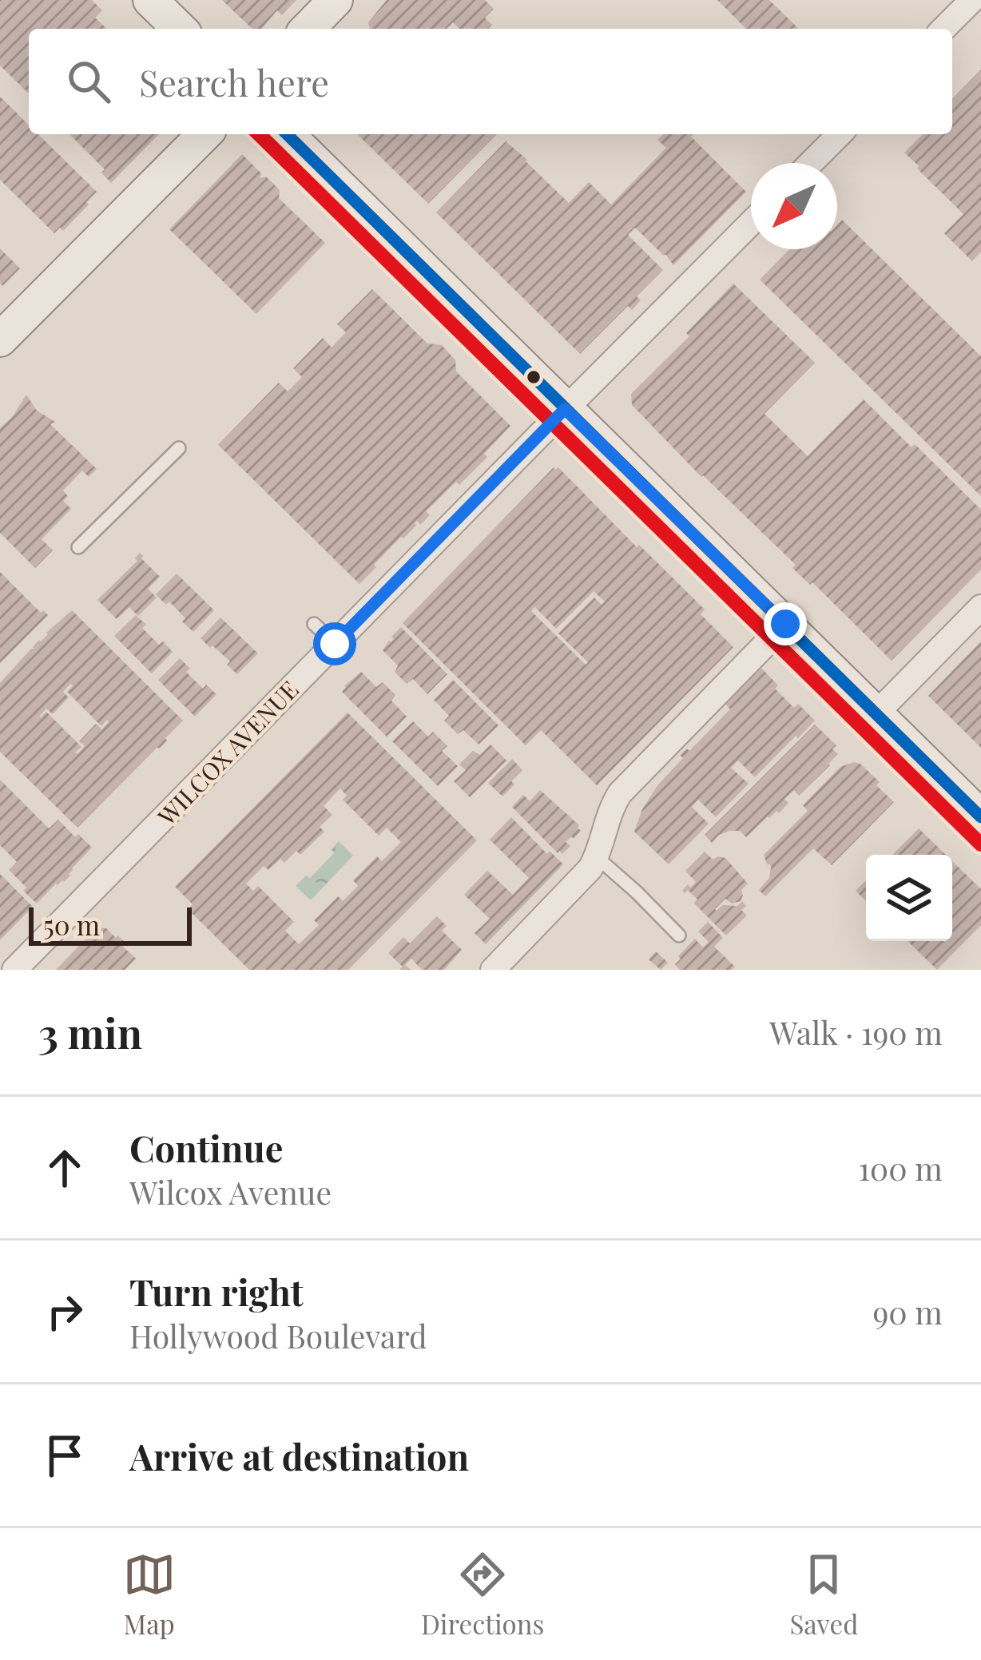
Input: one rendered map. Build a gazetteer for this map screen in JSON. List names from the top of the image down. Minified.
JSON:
{"streets":{"street":["WILCOX AVENUE"]},"scale_bar":"50 m","north":"bottom left","page":{"search":"Search here","scale":"50 m","heading":["3 min","Walk · 190 m"],"list":[["Continue","Wilcox Avenue","100 m"],["Turn right","Hollywood Boulevard","90 m"],"Arrive at destination"],"nav":["Map","Directions","Saved"]}}
